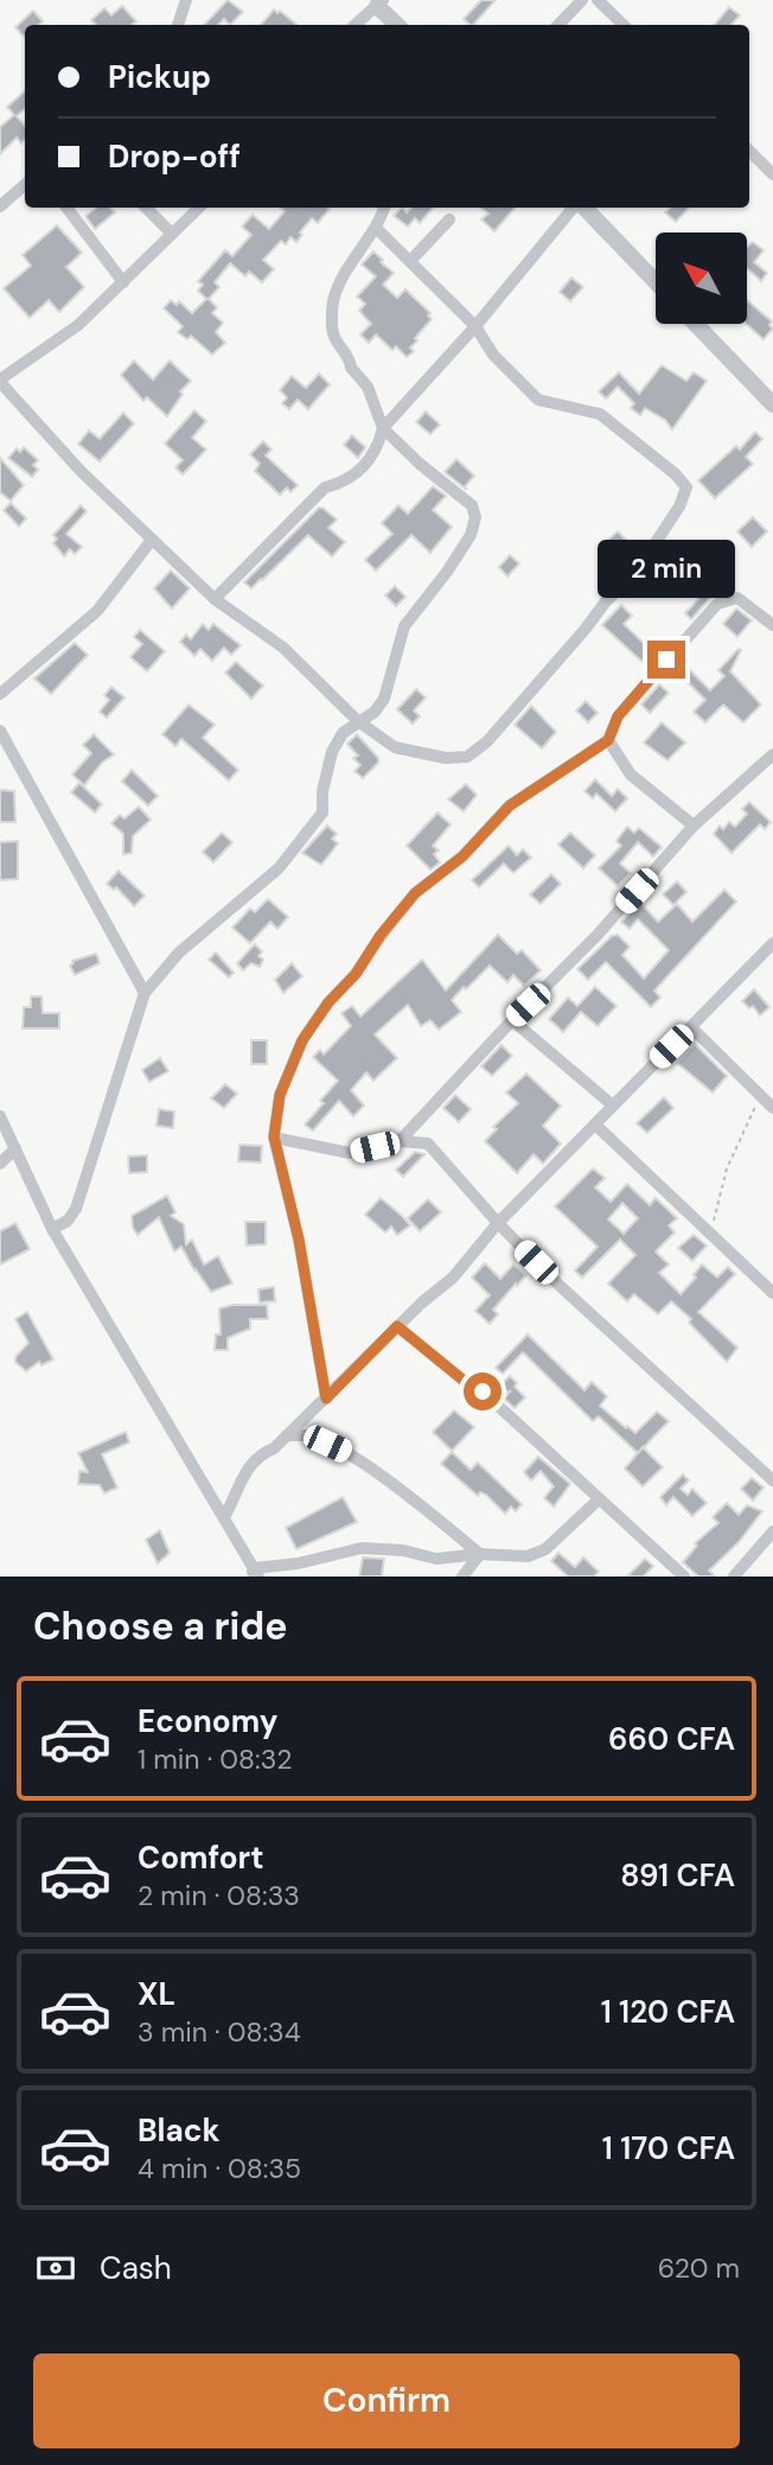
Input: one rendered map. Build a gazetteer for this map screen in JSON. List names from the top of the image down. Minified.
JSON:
{"north":"top left","page":{"banner":["Pickup","Drop-off"],"bubble":"2 min","heading":"Choose a ride","list":[{"name":"Economy","note":"1 min · 08:32","value":"660 CFA"},{"name":"Comfort","note":"2 min · 08:33","value":"891 CFA"},{"name":"XL","note":"3 min · 08:34","value":"1 120 CFA"},{"name":"Black","note":"4 min · 08:35","value":"1 170 CFA"}],"pay":["Cash","620 m"],"buttons":"Confirm"}}
